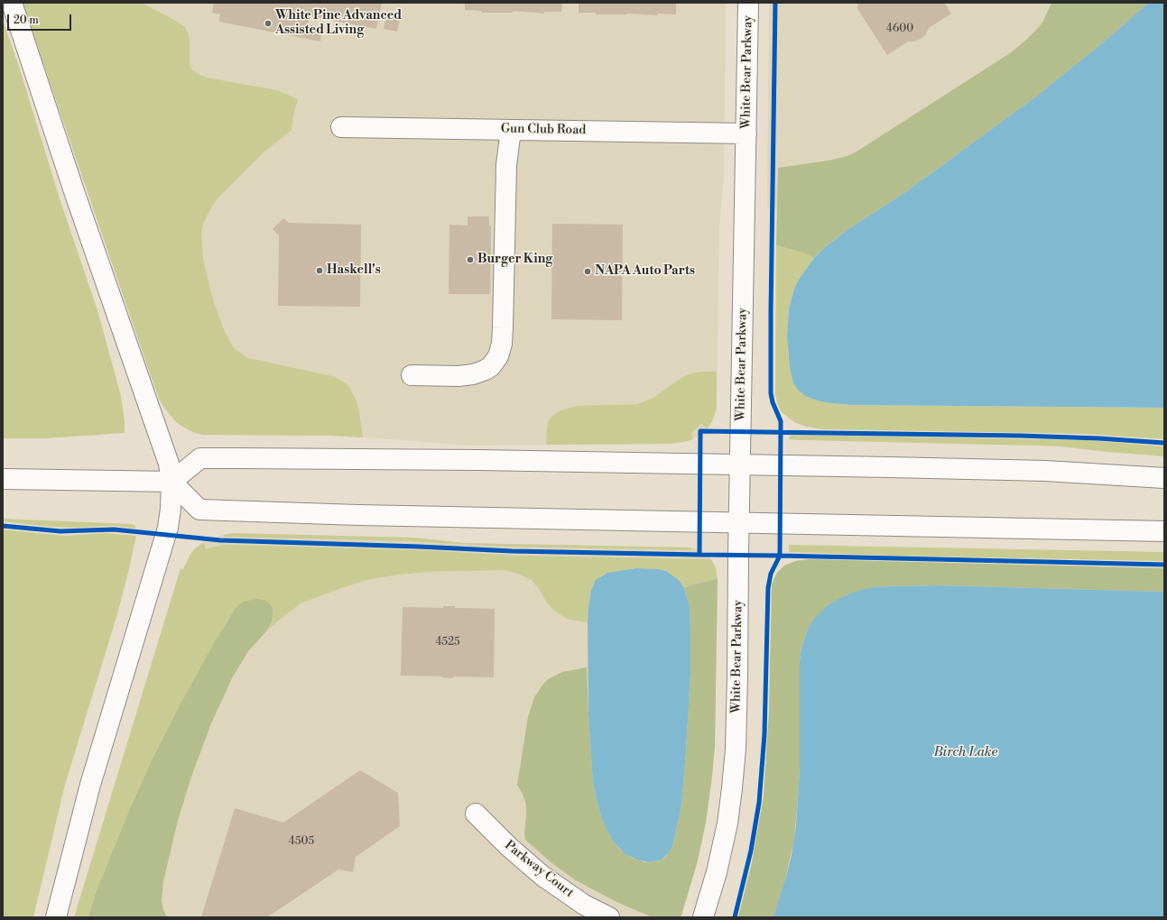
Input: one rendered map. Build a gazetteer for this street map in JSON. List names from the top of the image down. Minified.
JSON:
{"streets":{"main road":["White Bear Parkway","Gun Club Road","Parkway Court"]},"crossings":[["White Bear Parkway","Gun Club Road"]],"water":["Birch Lake"],"places":["White Pine Advanced Assisted Living","Burger King","Haskell's","NAPA Auto Parts"],"house_numbers":["4600","4525","4505"],"scale_bar":"20 m"}
